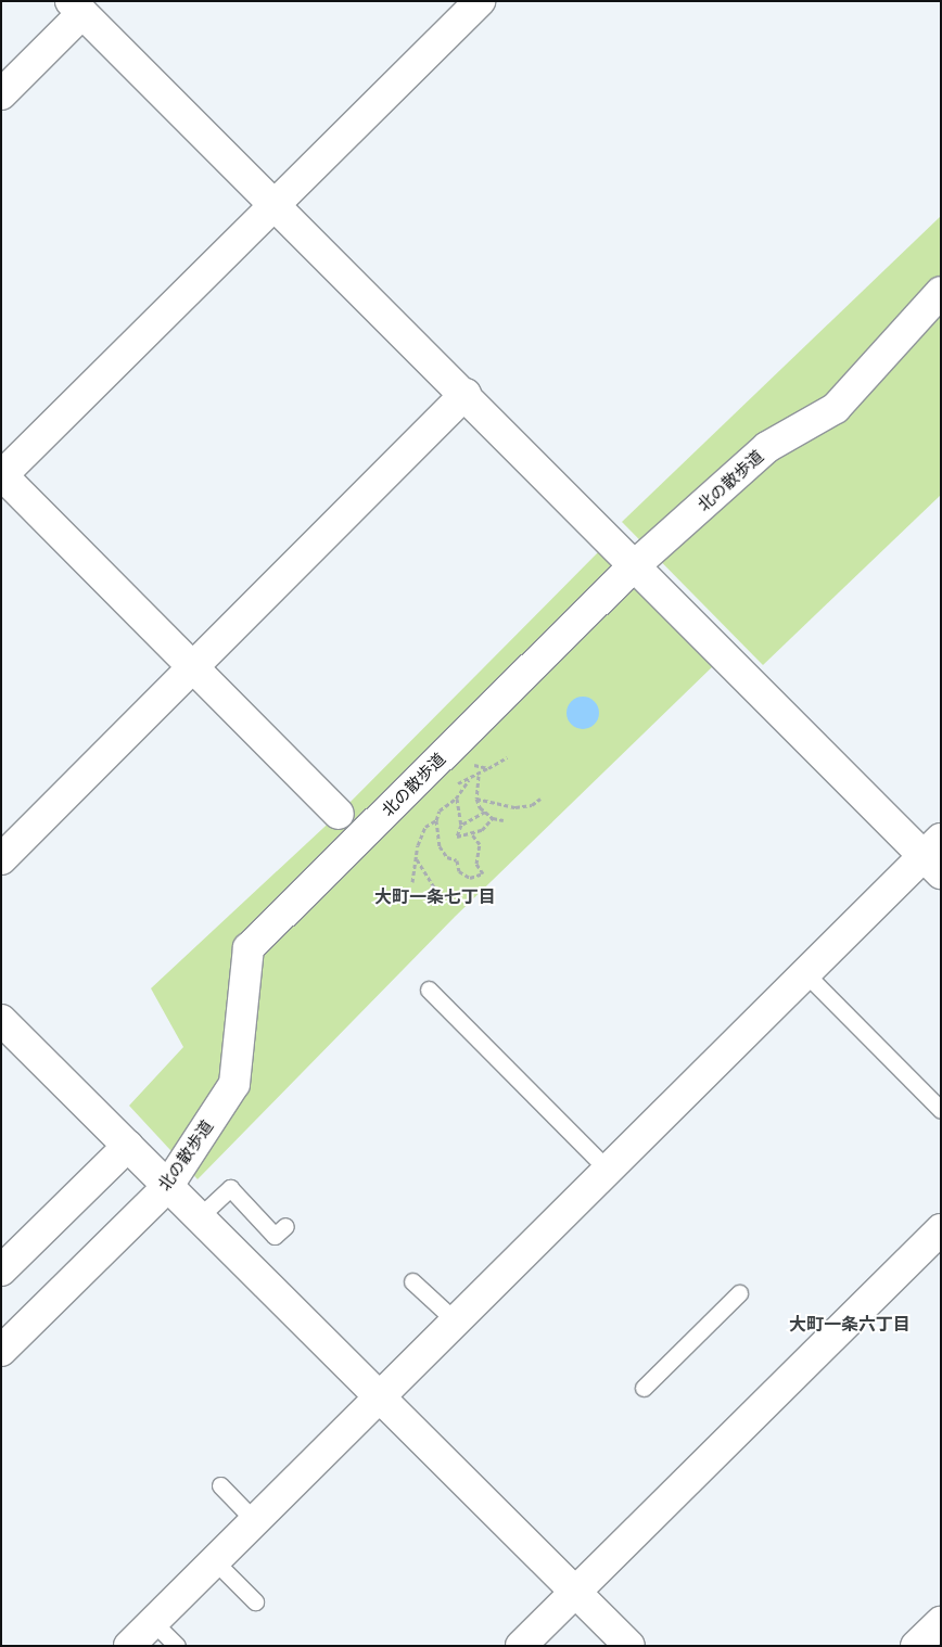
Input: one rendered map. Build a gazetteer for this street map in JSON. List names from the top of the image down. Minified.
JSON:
{"streets":{"street":["北の散歩道"]},"districts":["大町一条七丁目","大町一条六丁目"]}
